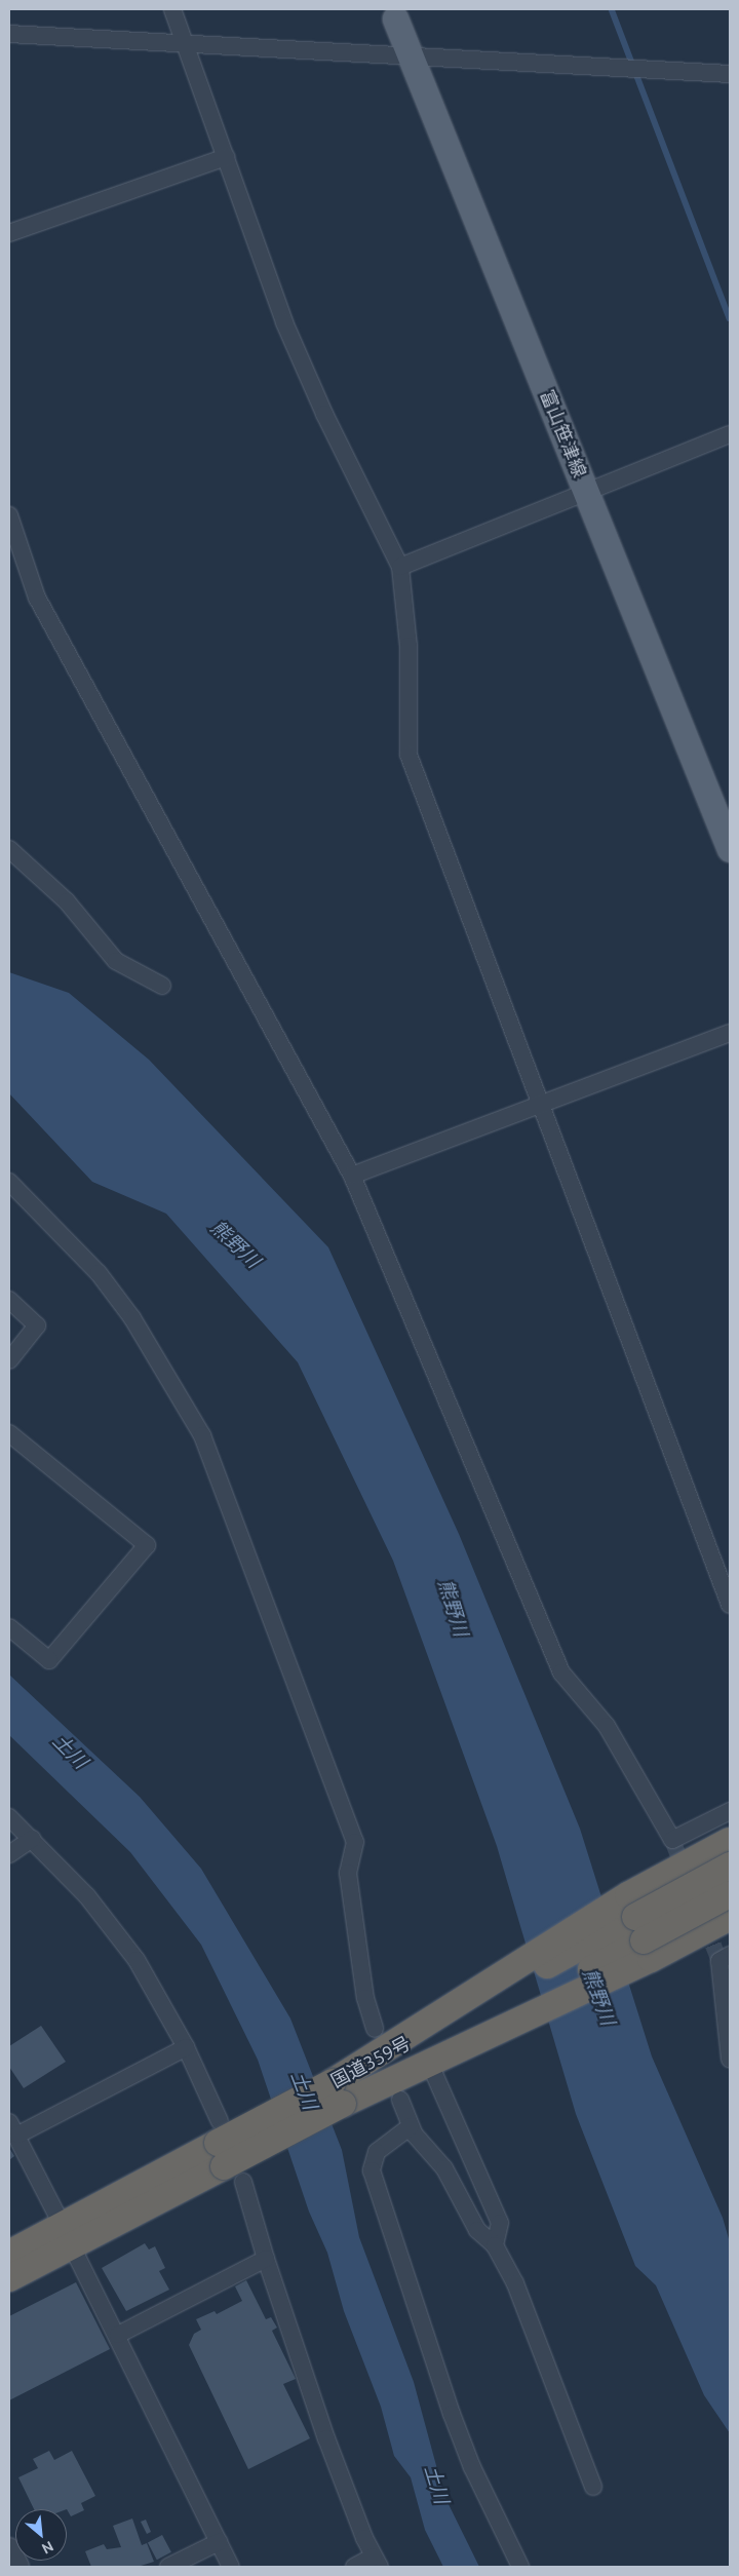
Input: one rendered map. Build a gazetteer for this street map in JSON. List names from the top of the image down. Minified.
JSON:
{"streets":{"highway":["国道359号"],"main road":["富山笹津線"]},"water":["熊野川","土川"],"north":"bottom right"}
